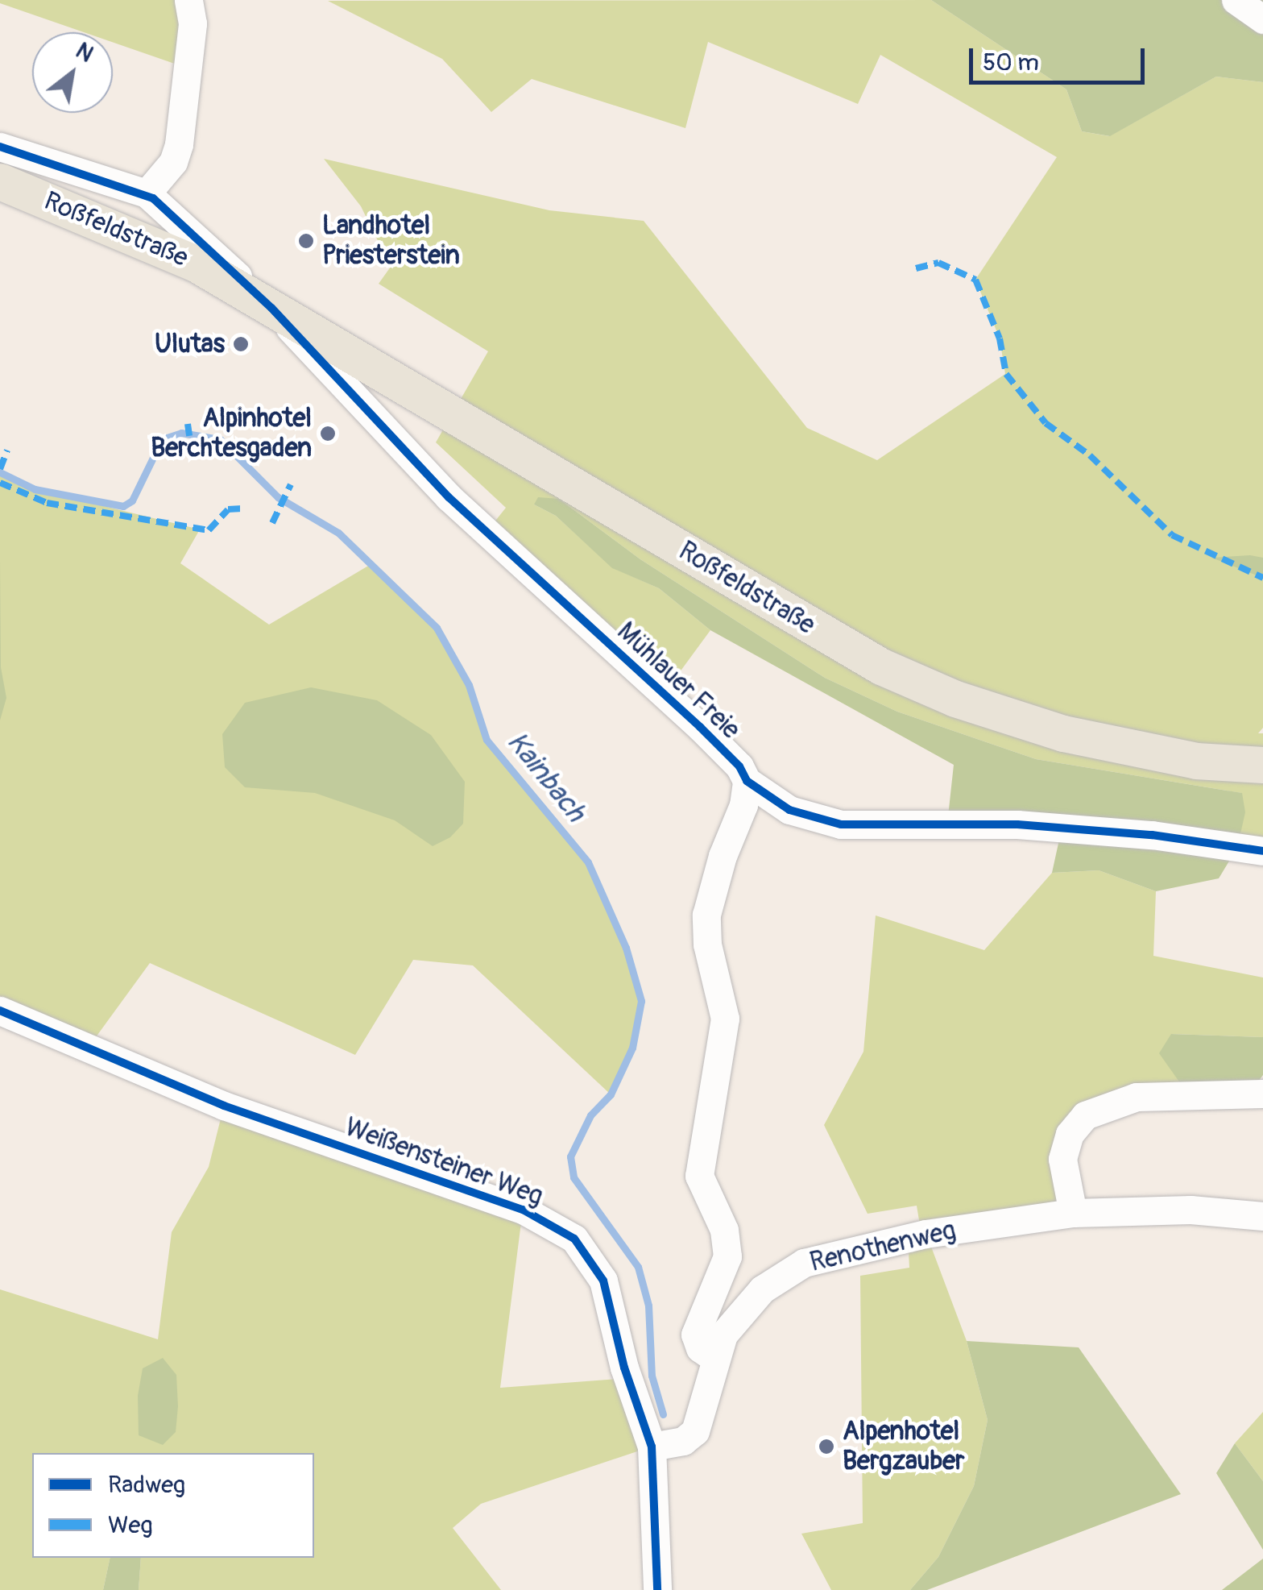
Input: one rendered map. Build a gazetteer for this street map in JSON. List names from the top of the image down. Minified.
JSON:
{"streets":{"main road":["Roßfeldstraße"],"street":["Mühlauer Freie","Weißensteiner Weg","Renothenweg"]},"crossings":[["Roßfeldstraße","Mühlauer Freie"],["Weißensteiner Weg","Renothenweg"]],"water":["Kainbach"],"places":["Landhotel Priesterstein","Ulutas","Alpinhotel Berchtesgaden","Alpenhotel Bergzauber"],"legend":["Radweg","Weg"],"scale_bar":"50 m","north":"top right"}
